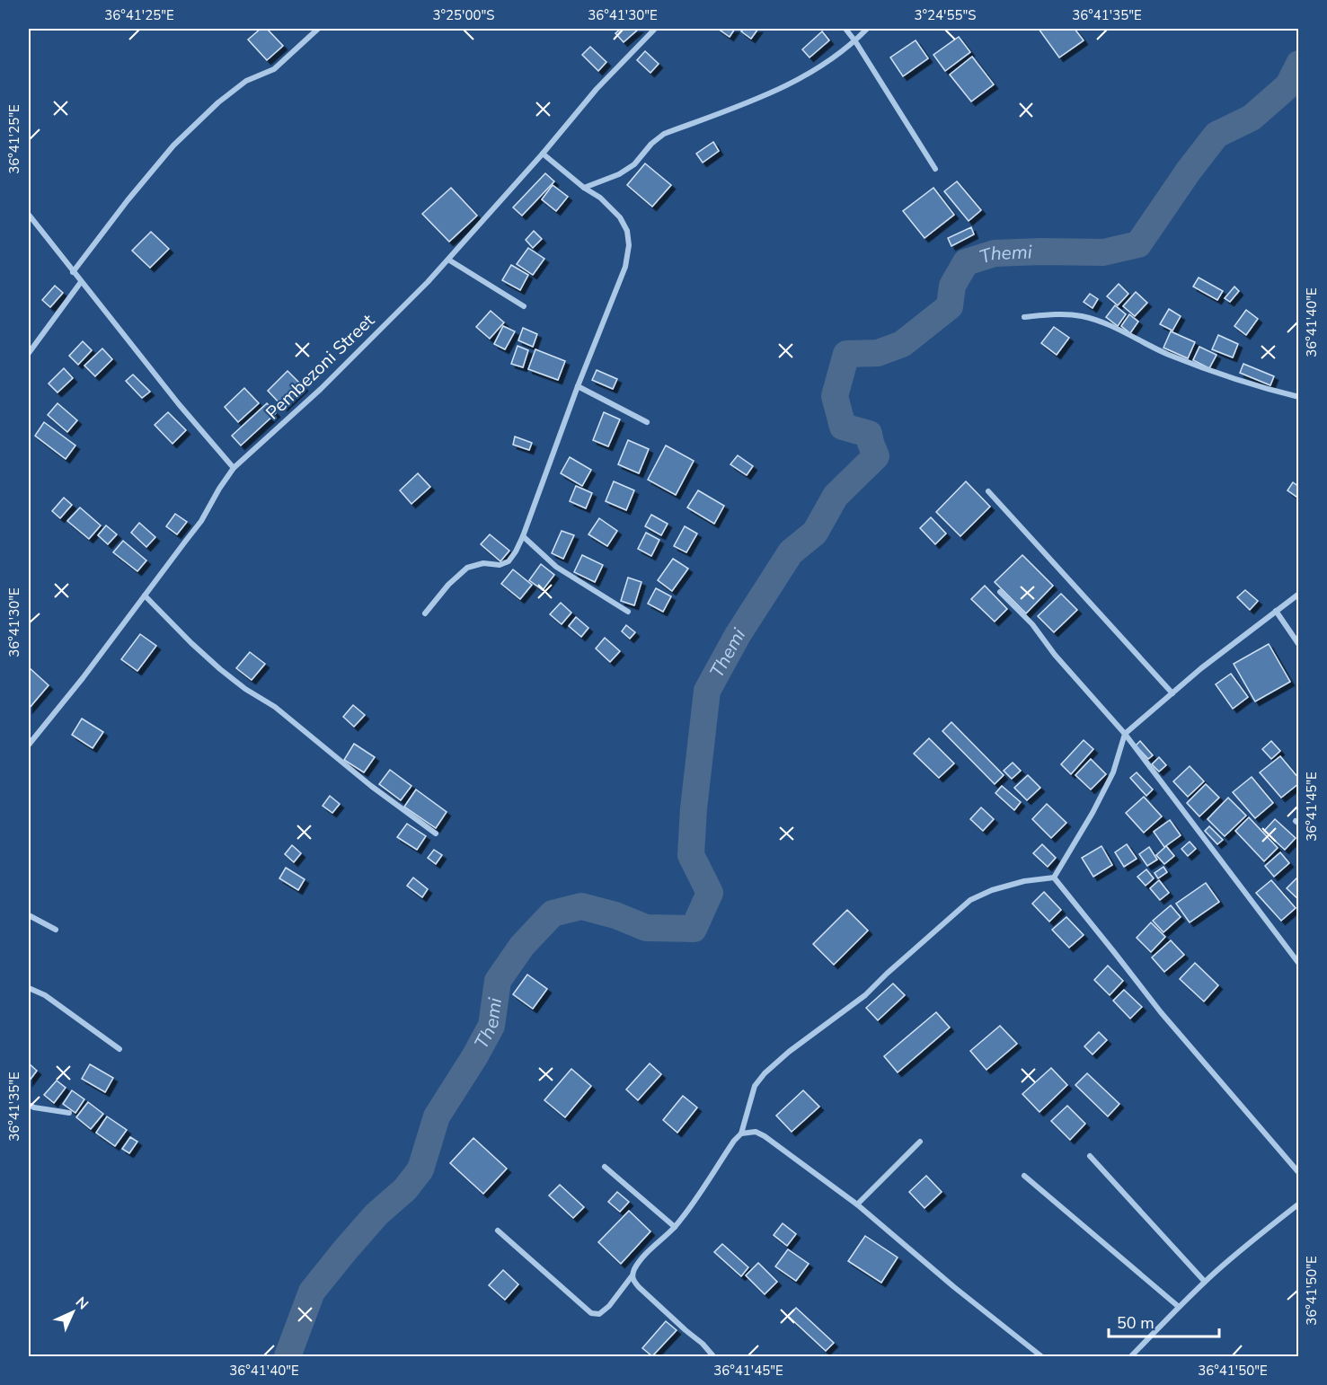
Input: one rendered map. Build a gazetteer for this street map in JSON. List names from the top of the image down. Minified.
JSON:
{"streets":{"street":["Pembezoni Street"]},"water":["Themi"],"scale_bar":"50 m","north":"top right","coordinates":["36°41'25\"E","3°25'00\"S","36°41'30\"E","3°24'55\"S","36°41'35\"E","36°41'40\"E","36°41'45\"E","36°41'50\"E"]}
